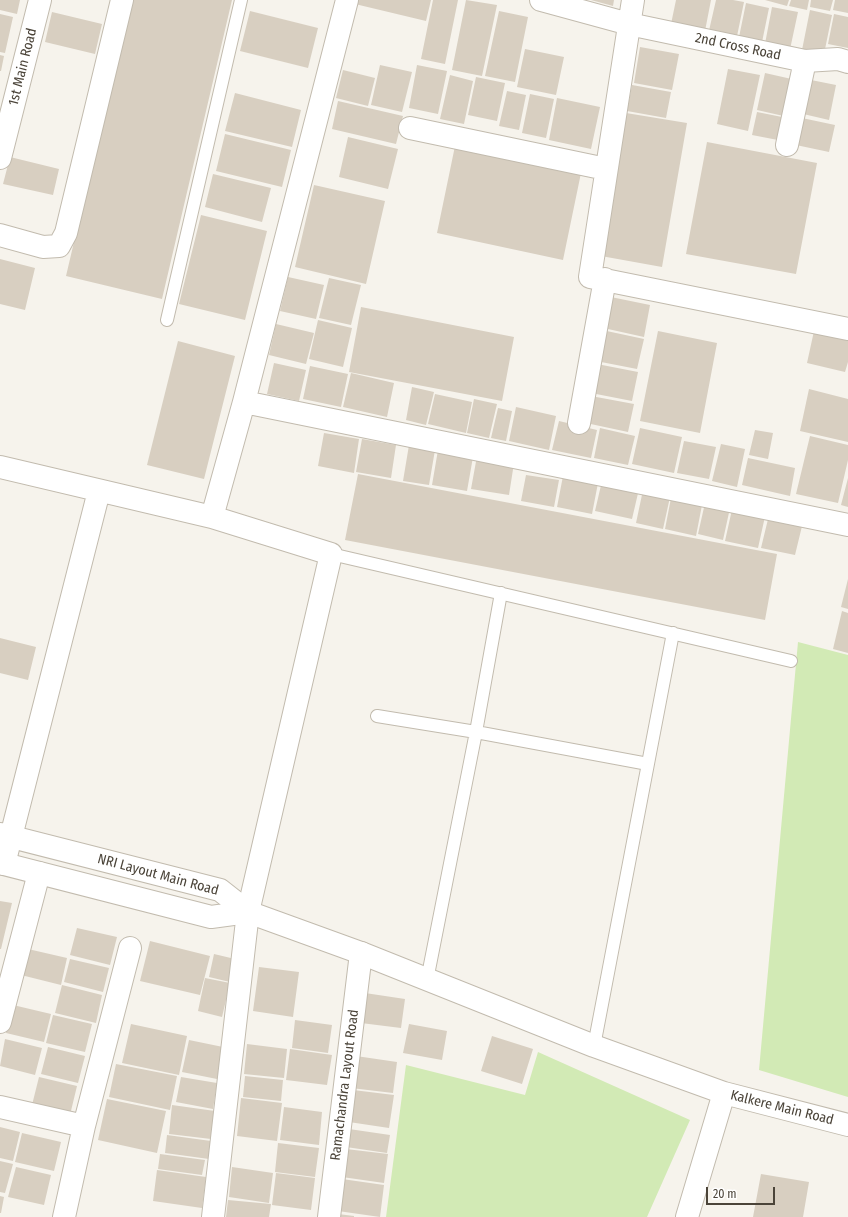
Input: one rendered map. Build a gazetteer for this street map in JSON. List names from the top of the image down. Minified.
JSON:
{"streets":{"street":["2nd Cross Road","1st Main Road","NRI Layout Main Road","Ramachandra Layout Road","Kalkere Main Road"]},"scale_bar":"20 m"}
